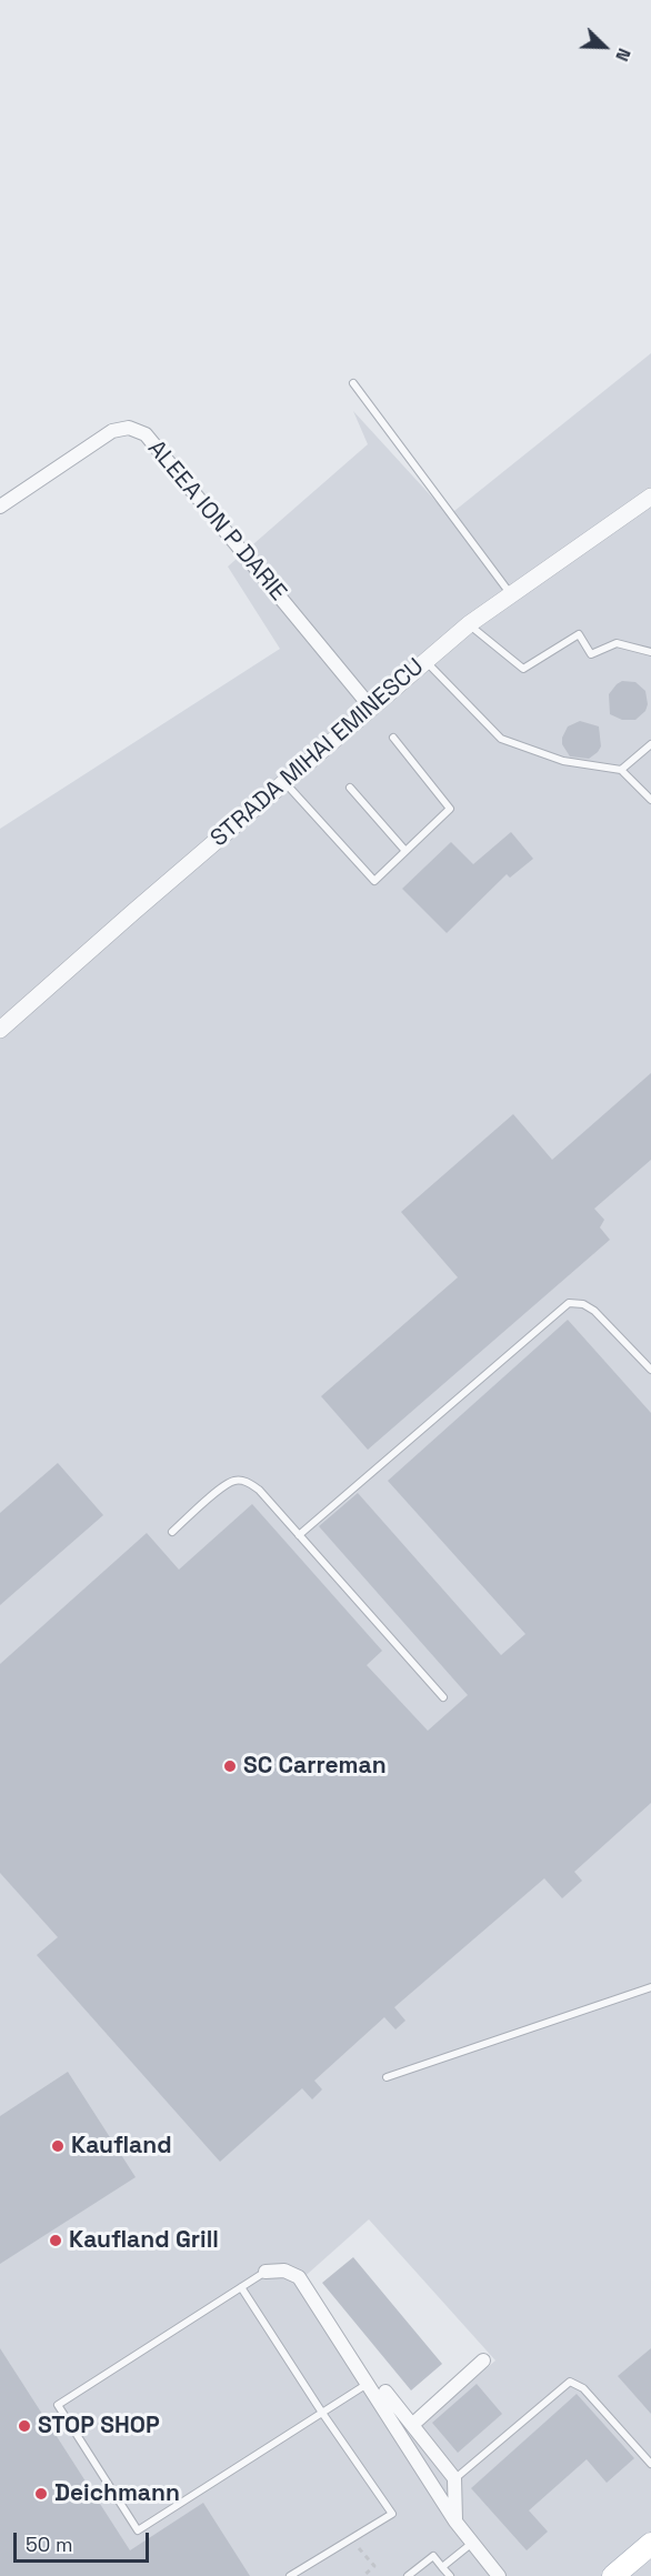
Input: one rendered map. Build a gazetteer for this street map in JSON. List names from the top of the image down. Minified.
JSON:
{"streets":{"street":["ALEEA ION P DARIE","STRADA MIHAI EMINESCU"]},"crossings":[["ALEEA ION P DARIE","STRADA MIHAI EMINESCU"]],"places":["SC Carreman","Kaufland","Kaufland Grill","STOP SHOP","Deichmann"],"scale_bar":"50 m","north":"bottom right"}
